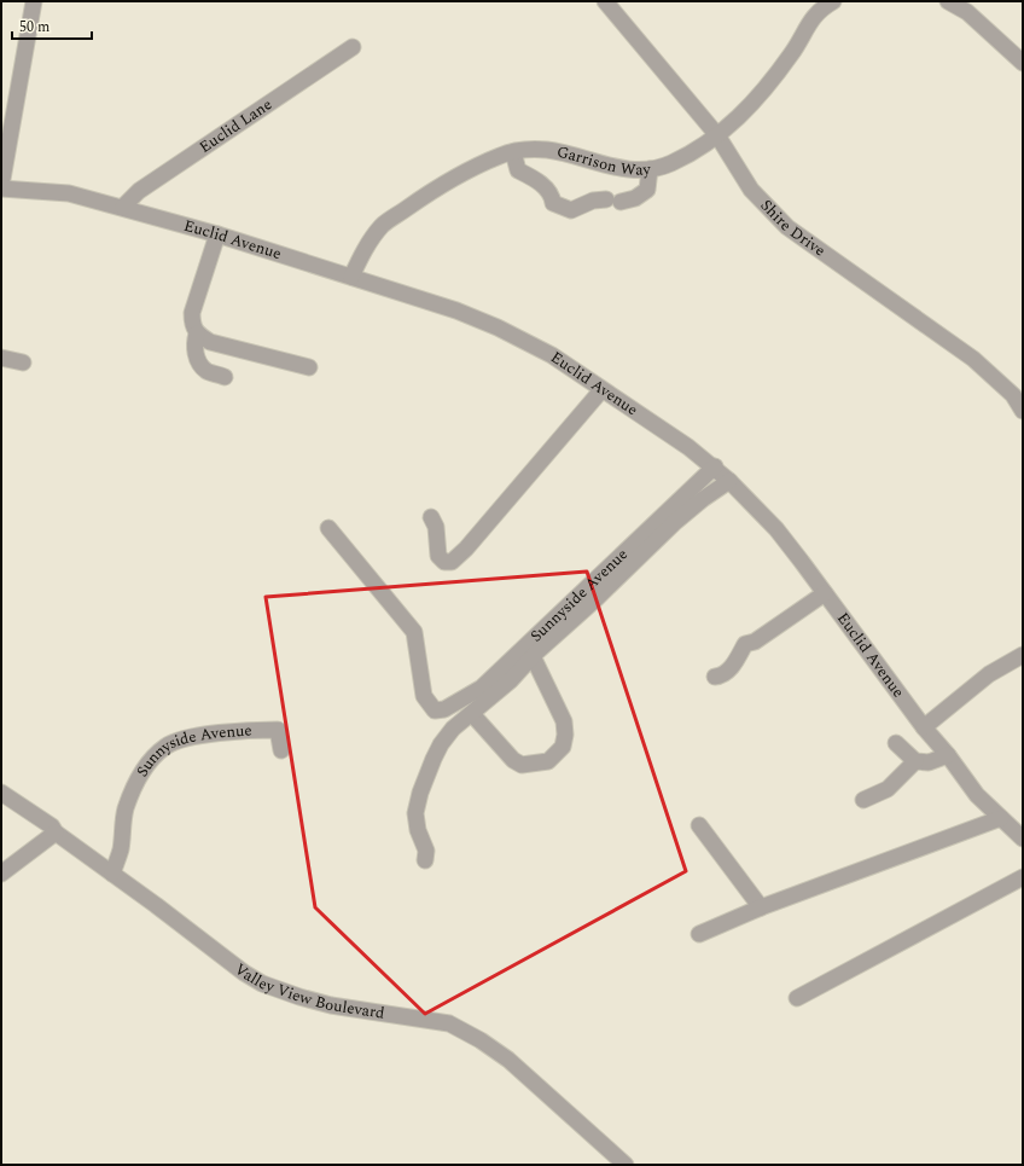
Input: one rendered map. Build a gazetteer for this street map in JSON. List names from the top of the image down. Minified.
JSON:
{"streets":{"street":["Euclid Lane","Garrison Way","Shire Drive","Euclid Avenue","Sunnyside Avenue","Valley View Boulevard"]},"crossings":[["Euclid Lane","Euclid Avenue"],["Garrison Way","Shire Drive"],["Garrison Way","Euclid Avenue"],["Euclid Avenue","Sunnyside Avenue"],["Sunnyside Avenue","Valley View Boulevard"]],"scale_bar":"50 m"}
